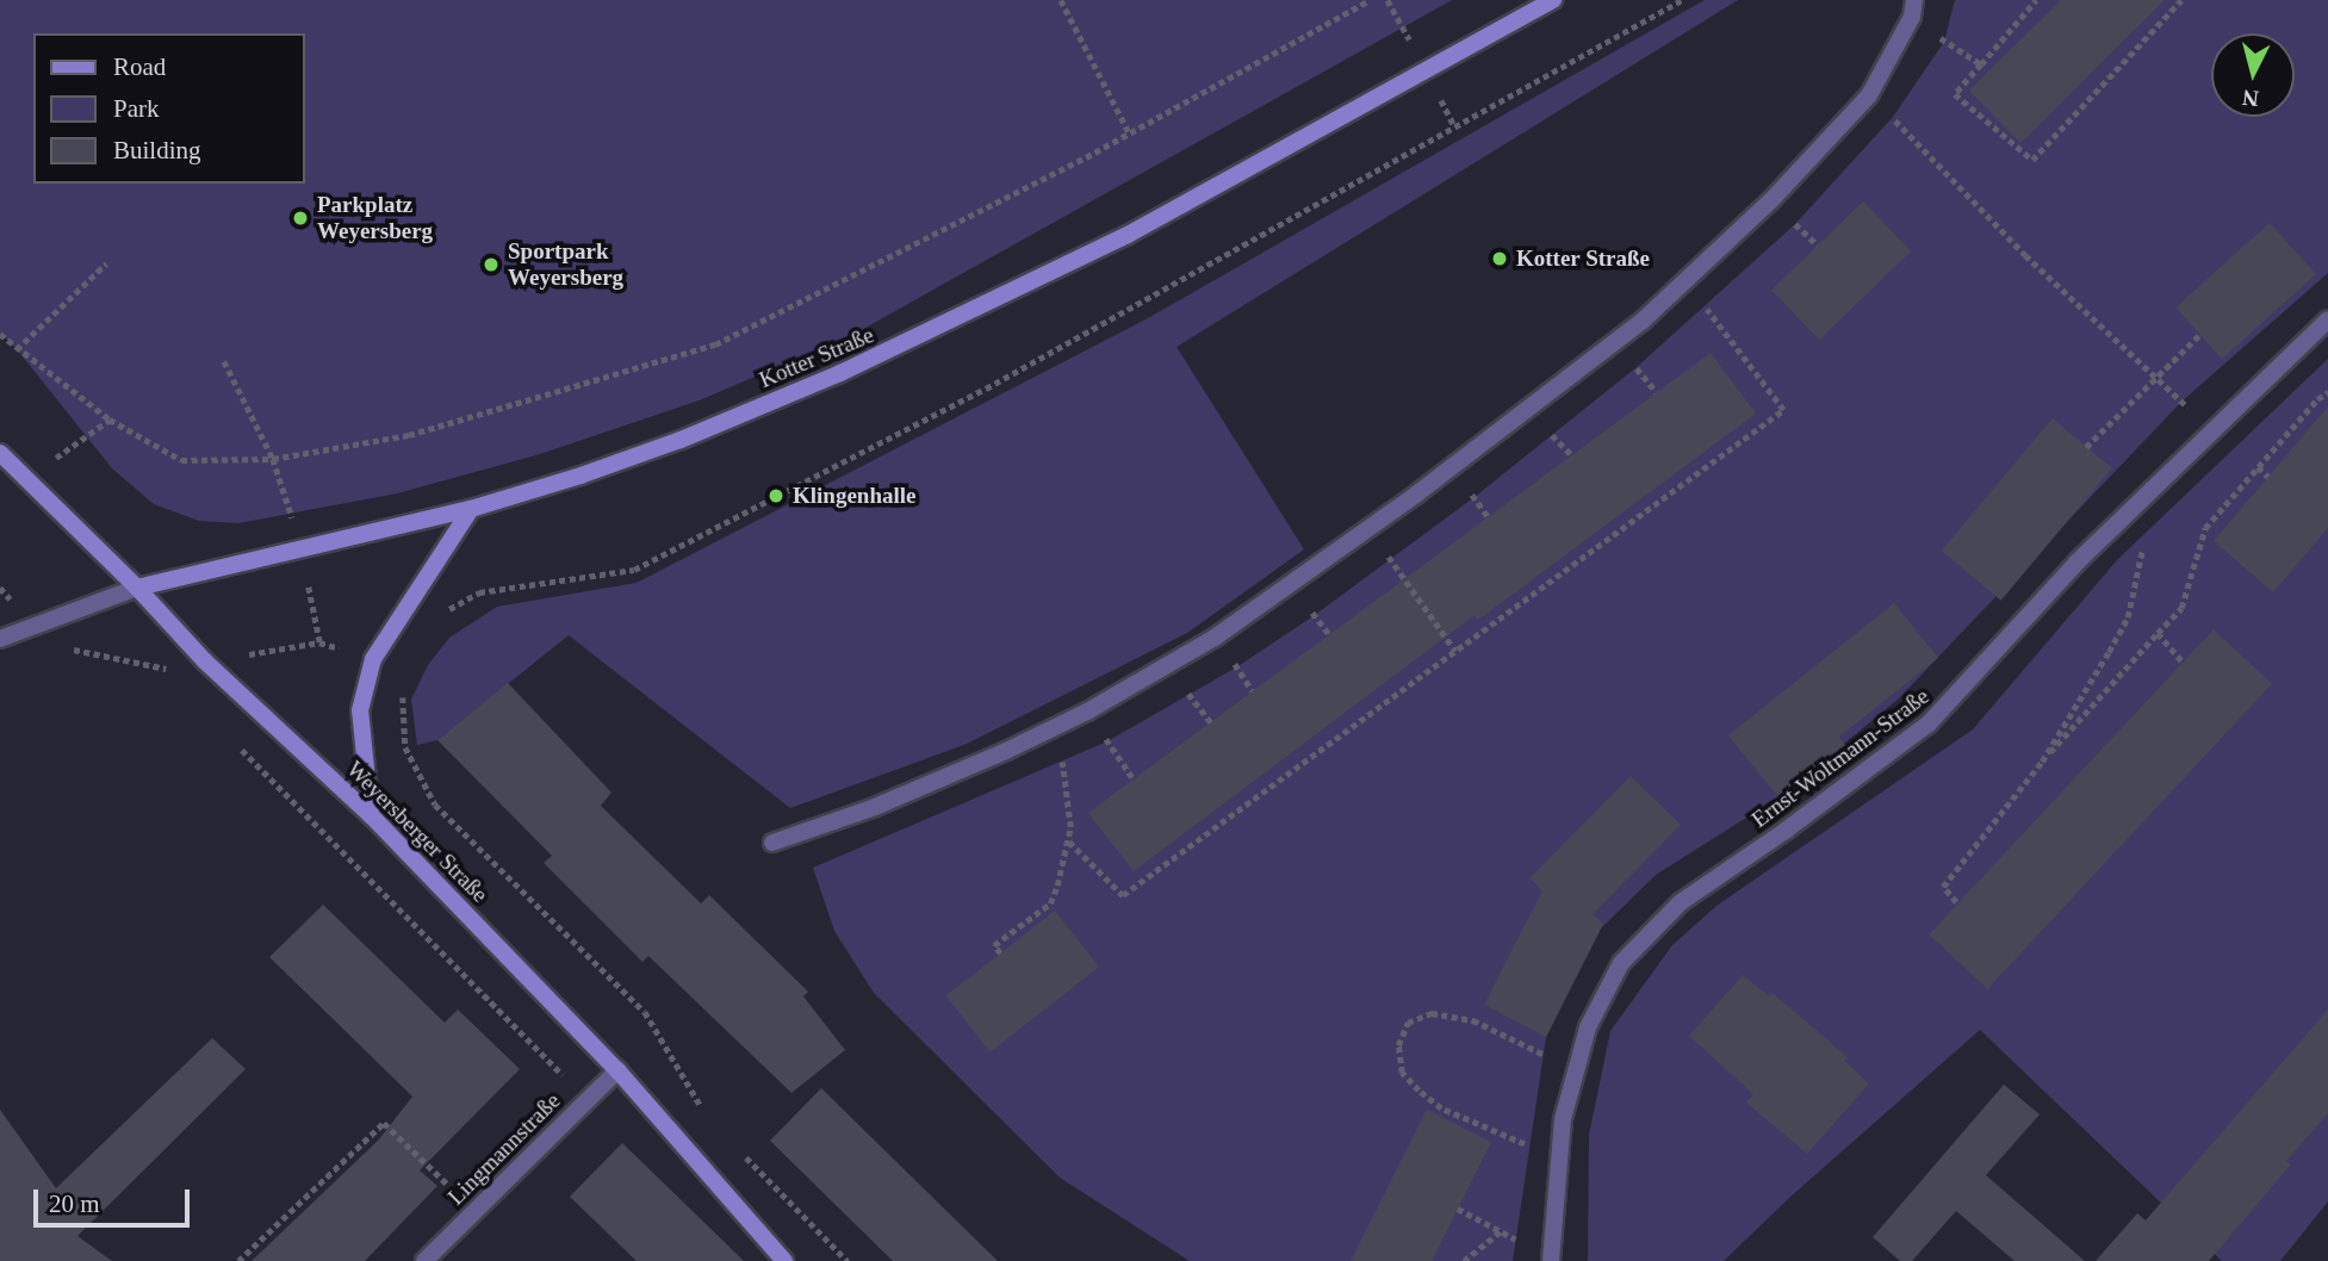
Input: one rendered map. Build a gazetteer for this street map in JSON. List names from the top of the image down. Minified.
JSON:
{"streets":{"street":["Kotter Straße","Ernst-Woltmann-Straße","Weyersberger Straße","Lingmannstraße"]},"crossings":[["Kotter Straße","Weyersberger Straße"],["Weyersberger Straße","Lingmannstraße"]],"places":["Parkplatz Weyersberg","Kotter Straße","Sportpark Weyersberg","Klingenhalle"],"legend":["Road","Park","Building"],"scale_bar":"20 m","north":"bottom"}
